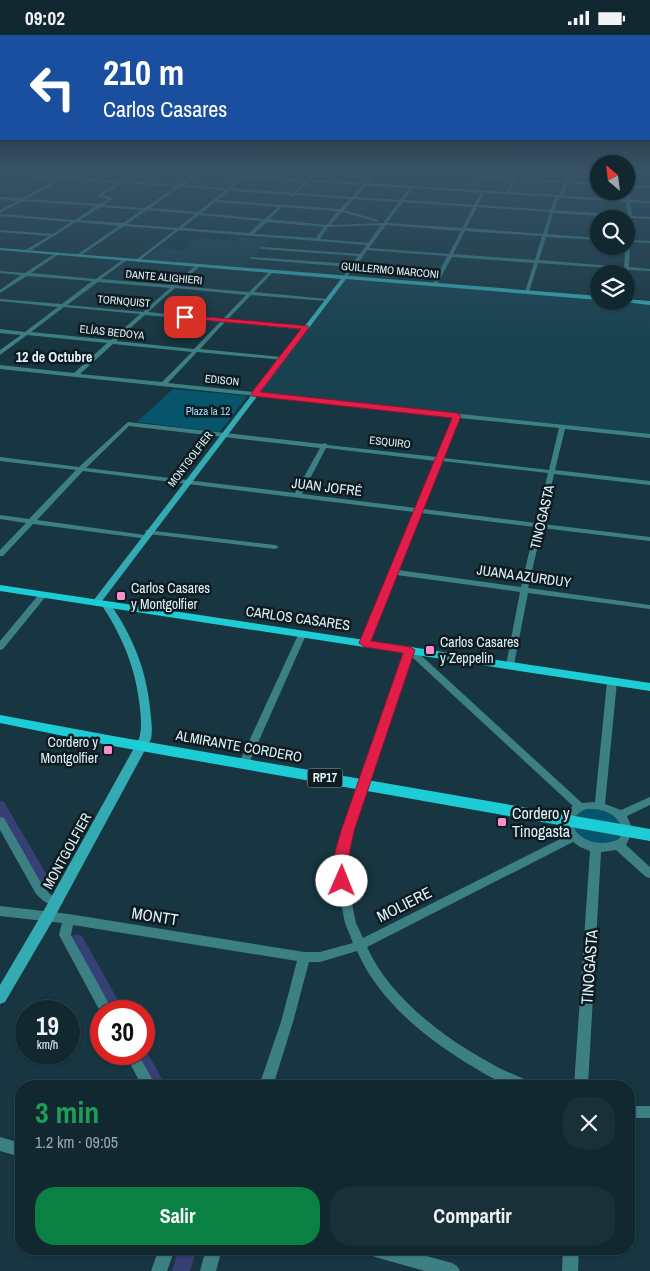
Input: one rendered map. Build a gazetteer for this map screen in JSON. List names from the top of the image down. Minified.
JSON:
{"streets":{"main road":["CARLOS CASARES","ALMIRANTE CORDERO","RP17"],"street":["GUILLERMO MARCONI","DANTE ALIGHIERI","TORNQUIST","ELÍAS BEDOYA","EDISON","ESQUIRO","MONTGOLFIER","JUAN JOFRÉ","TINOGASTA","JUANA AZURDUY","MOLIERE","MONTT"]},"crossings":[["GUILLERMO MARCONI","MONTGOLFIER"],["DANTE ALIGHIERI","MONTGOLFIER"],["TORNQUIST","MONTGOLFIER"],["ELÍAS BEDOYA","MONTGOLFIER"],["EDISON","MONTGOLFIER"],["EDISON","TINOGASTA"],["ESQUIRO","MONTGOLFIER"],["ESQUIRO","JUAN JOFRÉ"],["ESQUIRO","TINOGASTA"],["MONTGOLFIER","JUAN JOFRÉ"],["MONTGOLFIER","CARLOS CASARES"],["MONTGOLFIER","ALMIRANTE CORDERO"],["MONTGOLFIER","MONTT"],["JUAN JOFRÉ","TINOGASTA"],["TINOGASTA","JUANA AZURDUY"],["TINOGASTA","CARLOS CASARES"],["MOLIERE","MONTT"]],"districts":["12 de Octubre"],"parks":["Plaza la 12"],"places":{"transit":["Carlos Casares y Montgolfier","Carlos Casares y Zeppelin","Cordero y Montgolfier","Cordero y Tinogasta"]},"north":"top left","page":{"status":"09:02","turn":["210 m","Carlos Casares"],"speed":"19 km/h","limit":"30","heading":["3 min","1.2 km · 09:05"],"buttons":["Salir","Compartir"]}}
